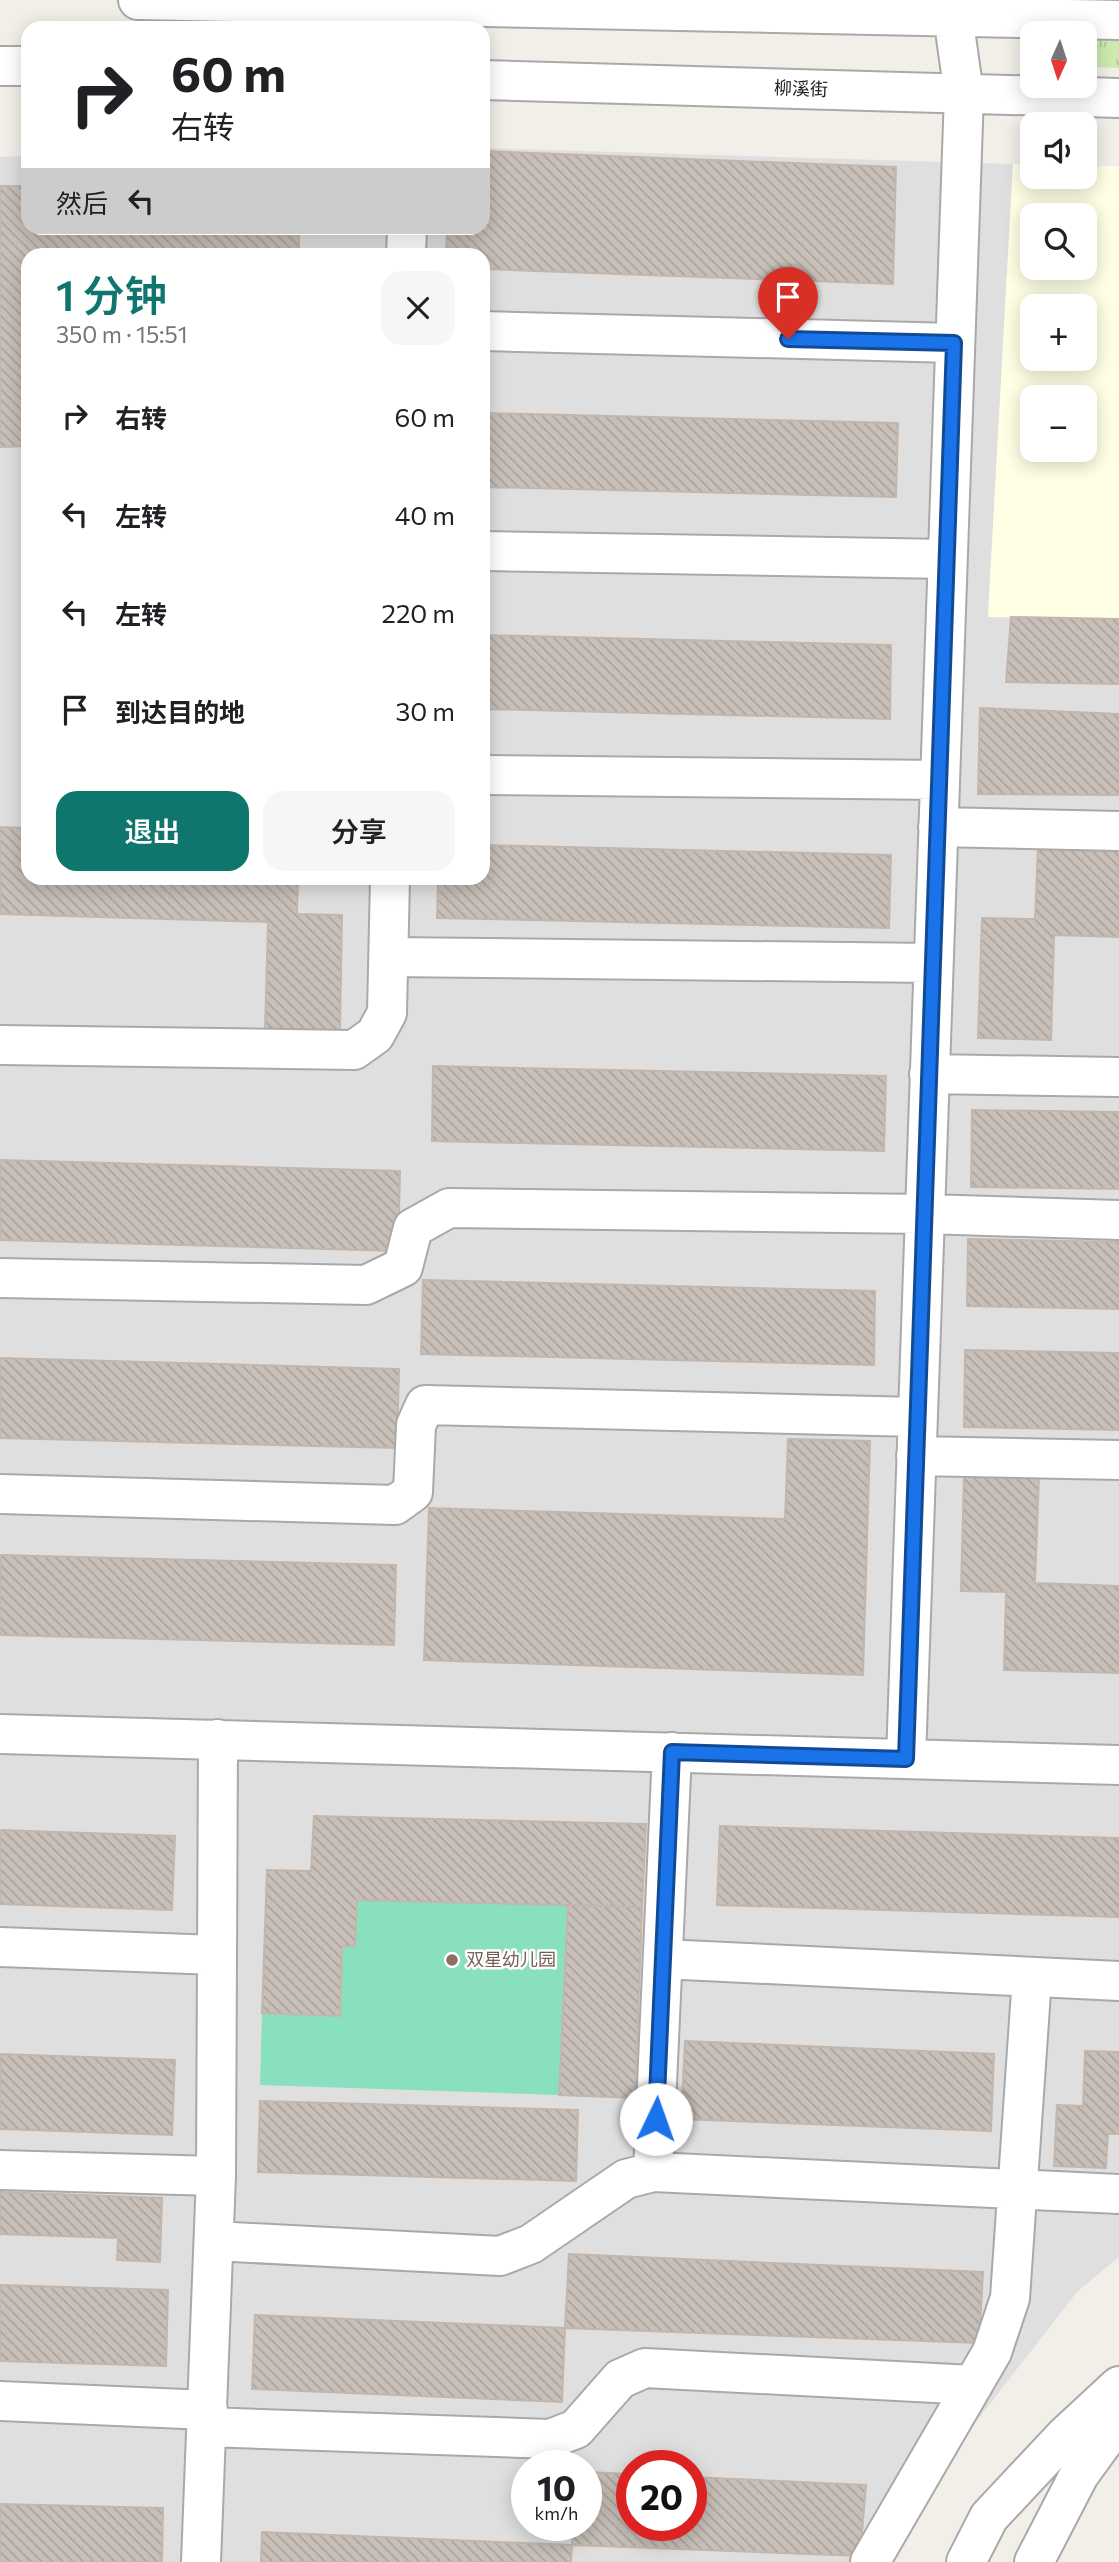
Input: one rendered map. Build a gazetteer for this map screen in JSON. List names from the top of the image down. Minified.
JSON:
{"streets":{"street":["柳溪街"]},"places":["双星幼儿园"],"north":"bottom","page":{"map_buttons":["+","−"],"turn":["60 m","右转"],"then":"然后","heading":["1 分钟","350 m · 15:51"],"list":[{"name":"右转","value":"60 m"},{"name":"左转","value":"40 m"},{"name":"左转","value":"220 m"},{"name":"到达目的地","value":"30 m"}],"buttons":["退出","分享"],"speed":"10 km/h","limit":"20"}}
